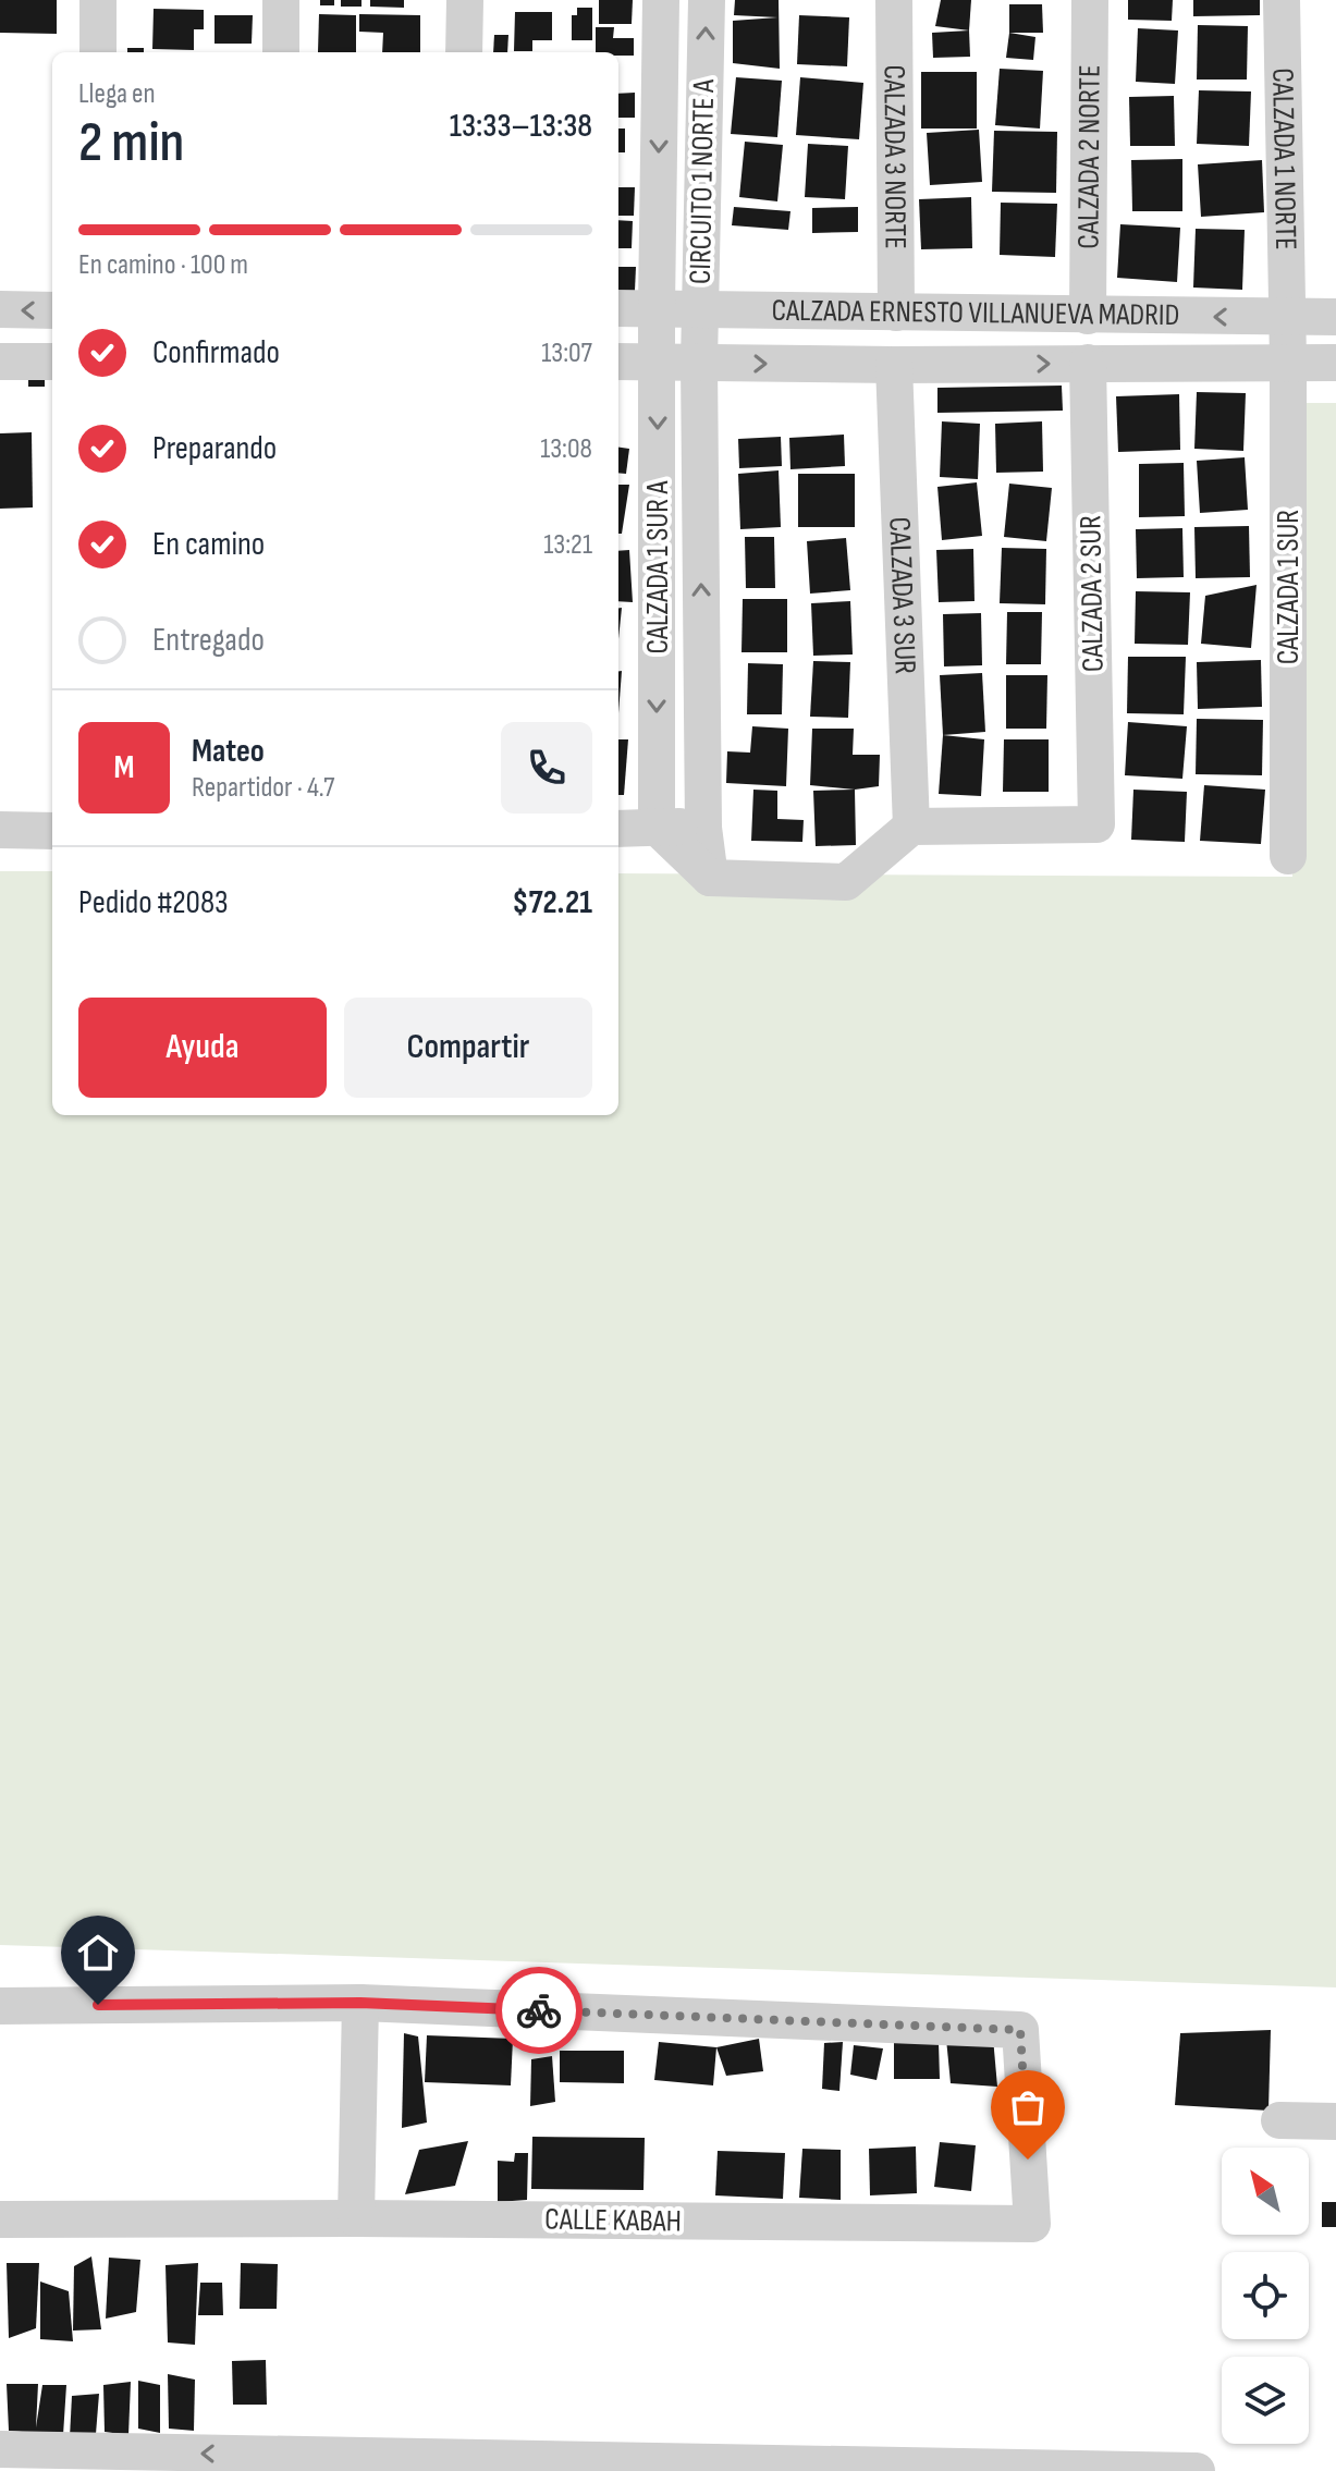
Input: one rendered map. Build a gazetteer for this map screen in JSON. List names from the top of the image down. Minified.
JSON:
{"streets":{"street":["CALZADA 3 NORTE","CALZADA 2 NORTE","CALZADA 1 NORTE","CIRCUITO 1 NORTE A","CALZADA ERNESTO VILLANUEVA MADRID","CALZADA 1 SUR A","CALZADA 1 SUR","CALZADA 2 SUR","CALZADA 3 SUR","CALLE KABAH"]},"crossings":[["CALZADA 3 NORTE","CALZADA ERNESTO VILLANUEVA MADRID"],["CALZADA 2 NORTE","CALZADA ERNESTO VILLANUEVA MADRID"],["CALZADA 1 NORTE","CALZADA ERNESTO VILLANUEVA MADRID"],["CALZADA 1 NORTE","CALZADA 1 SUR"],["CIRCUITO 1 NORTE A","CALZADA ERNESTO VILLANUEVA MADRID"],["CIRCUITO 1 NORTE A","CALZADA 1 SUR A"],["CALZADA ERNESTO VILLANUEVA MADRID","CALZADA 1 SUR A"],["CALZADA ERNESTO VILLANUEVA MADRID","CALZADA 1 SUR"],["CALZADA ERNESTO VILLANUEVA MADRID","CALZADA 2 SUR"],["CALZADA ERNESTO VILLANUEVA MADRID","CALZADA 3 SUR"],["CALZADA 2 SUR","CALZADA 3 SUR"]],"north":"top left","page":{"heading":["2 min","Llega en","13:33–13:38"],"panel":["Mateo","Repartidor · 4.7","Pedido #2083","$72.21"],"bar":"En camino · 100 m","list":[["Confirmado","13:07"],["Preparando","13:08"],["En camino","13:21"],"Entregado"],"round":"M","buttons":["Ayuda","Compartir"]}}
